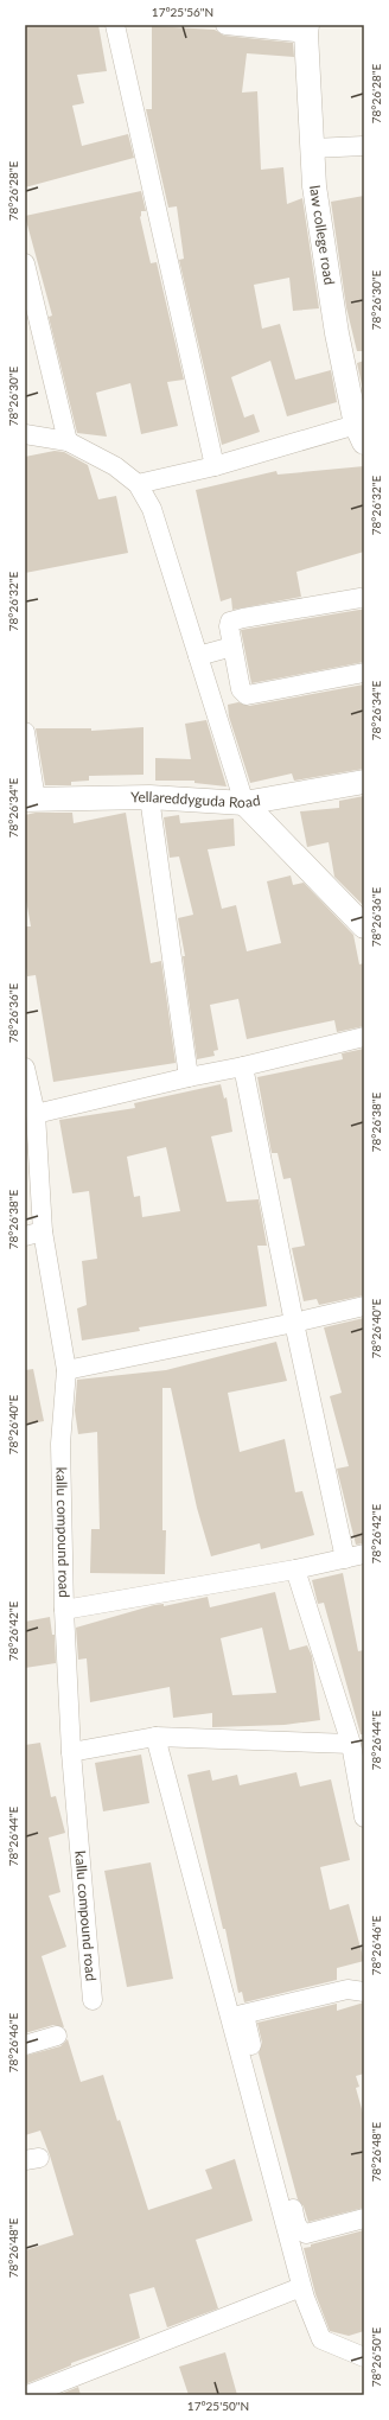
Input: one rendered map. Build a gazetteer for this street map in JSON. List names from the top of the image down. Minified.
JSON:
{"streets":{"street":["law college road","Yellareddyguda Road","kallu compound road"]},"coordinates":["17°25'56\"N","78°26'28\"E","78°26'30\"E","78°26'32\"E","78°26'34\"E","78°26'36\"E","78°26'38\"E","78°26'40\"E","78°26'42\"E","78°26'44\"E","78°26'46\"E","78°26'48\"E","78°26'50\"E","17°25'50\"N"]}
